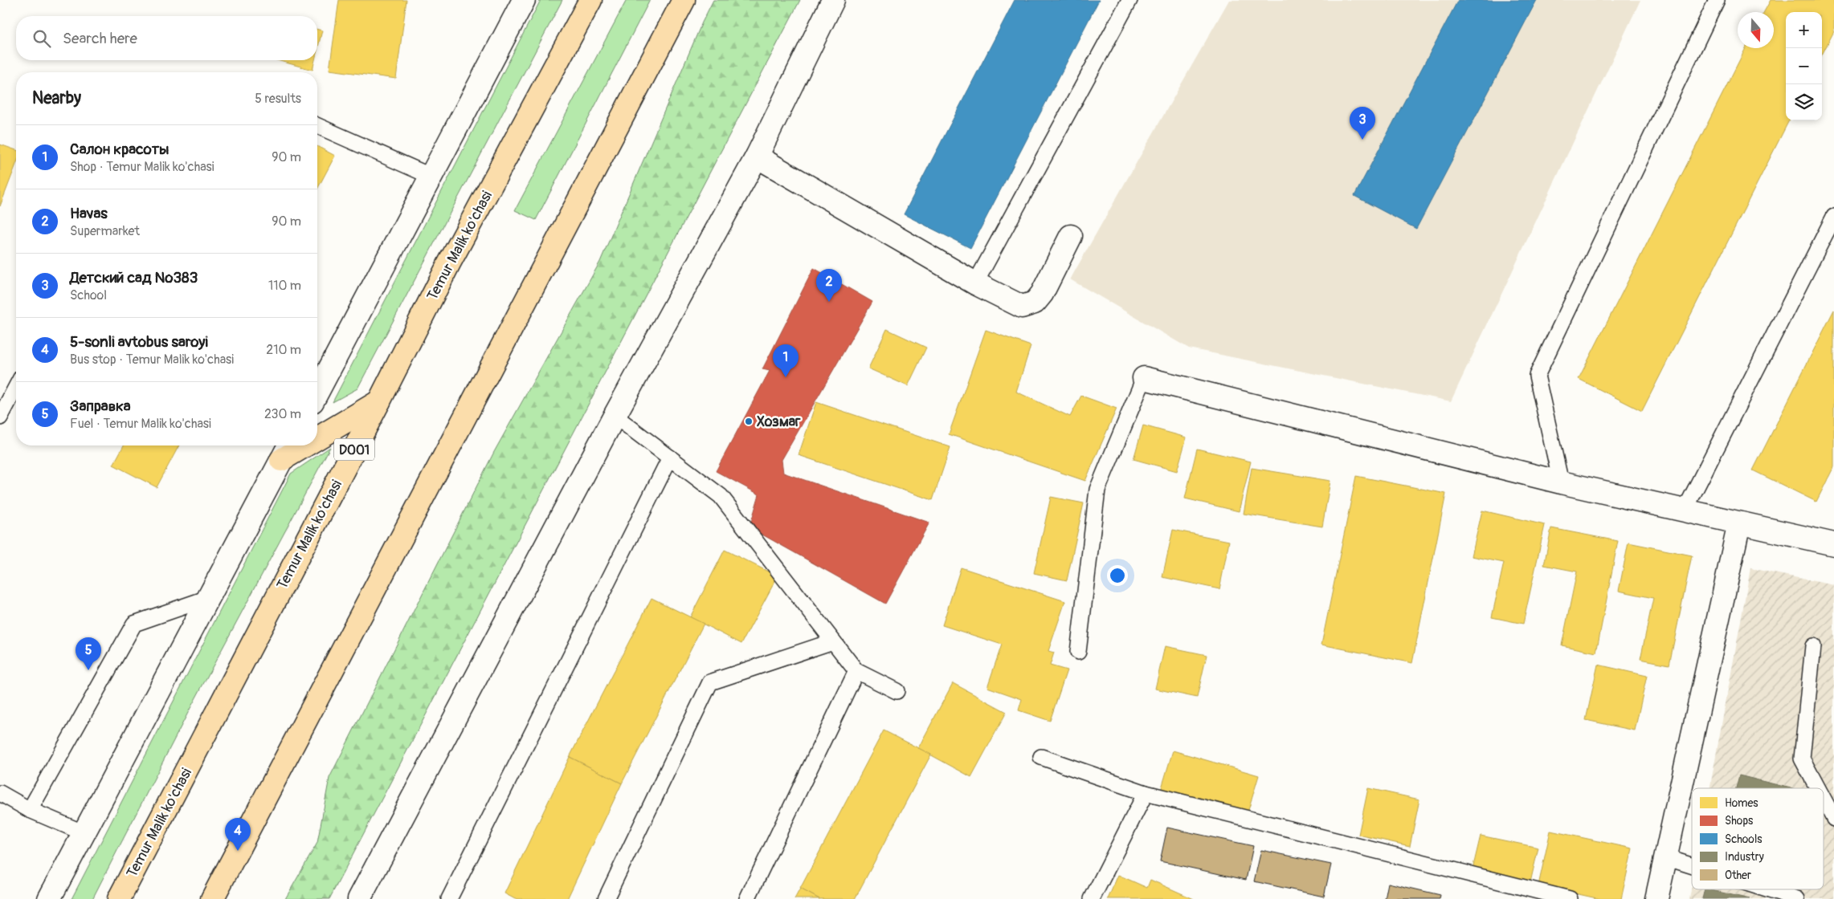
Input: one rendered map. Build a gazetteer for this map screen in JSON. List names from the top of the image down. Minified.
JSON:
{"streets":{"highway":["Temur Malik ko'chasi","D001"]},"places":["Хозмаг"],"legend":["Homes","Shops","Schools","Industry","Other"],"north":"bottom","page":{"map_buttons":["+","−"],"search":"Search here","heading":["Nearby","5 results"],"pins":["3","2","1","5","4"],"list":[{"mark":"1","name":"Салон красоты","note":"Shop · Temur Malik ko'chasi","value":"90 m"},{"mark":"2","name":"Havas","note":"Supermarket","value":"90 m"},{"mark":"3","name":"Детский сад №383","note":"School","value":"110 m"},{"mark":"4","name":"5-sonli avtobus saroyi","note":"Bus stop · Temur Malik ko'chasi","value":"210 m"},{"mark":"5","name":"Заправка","note":"Fuel · Temur Malik ko'chasi","value":"230 m"}]}}
